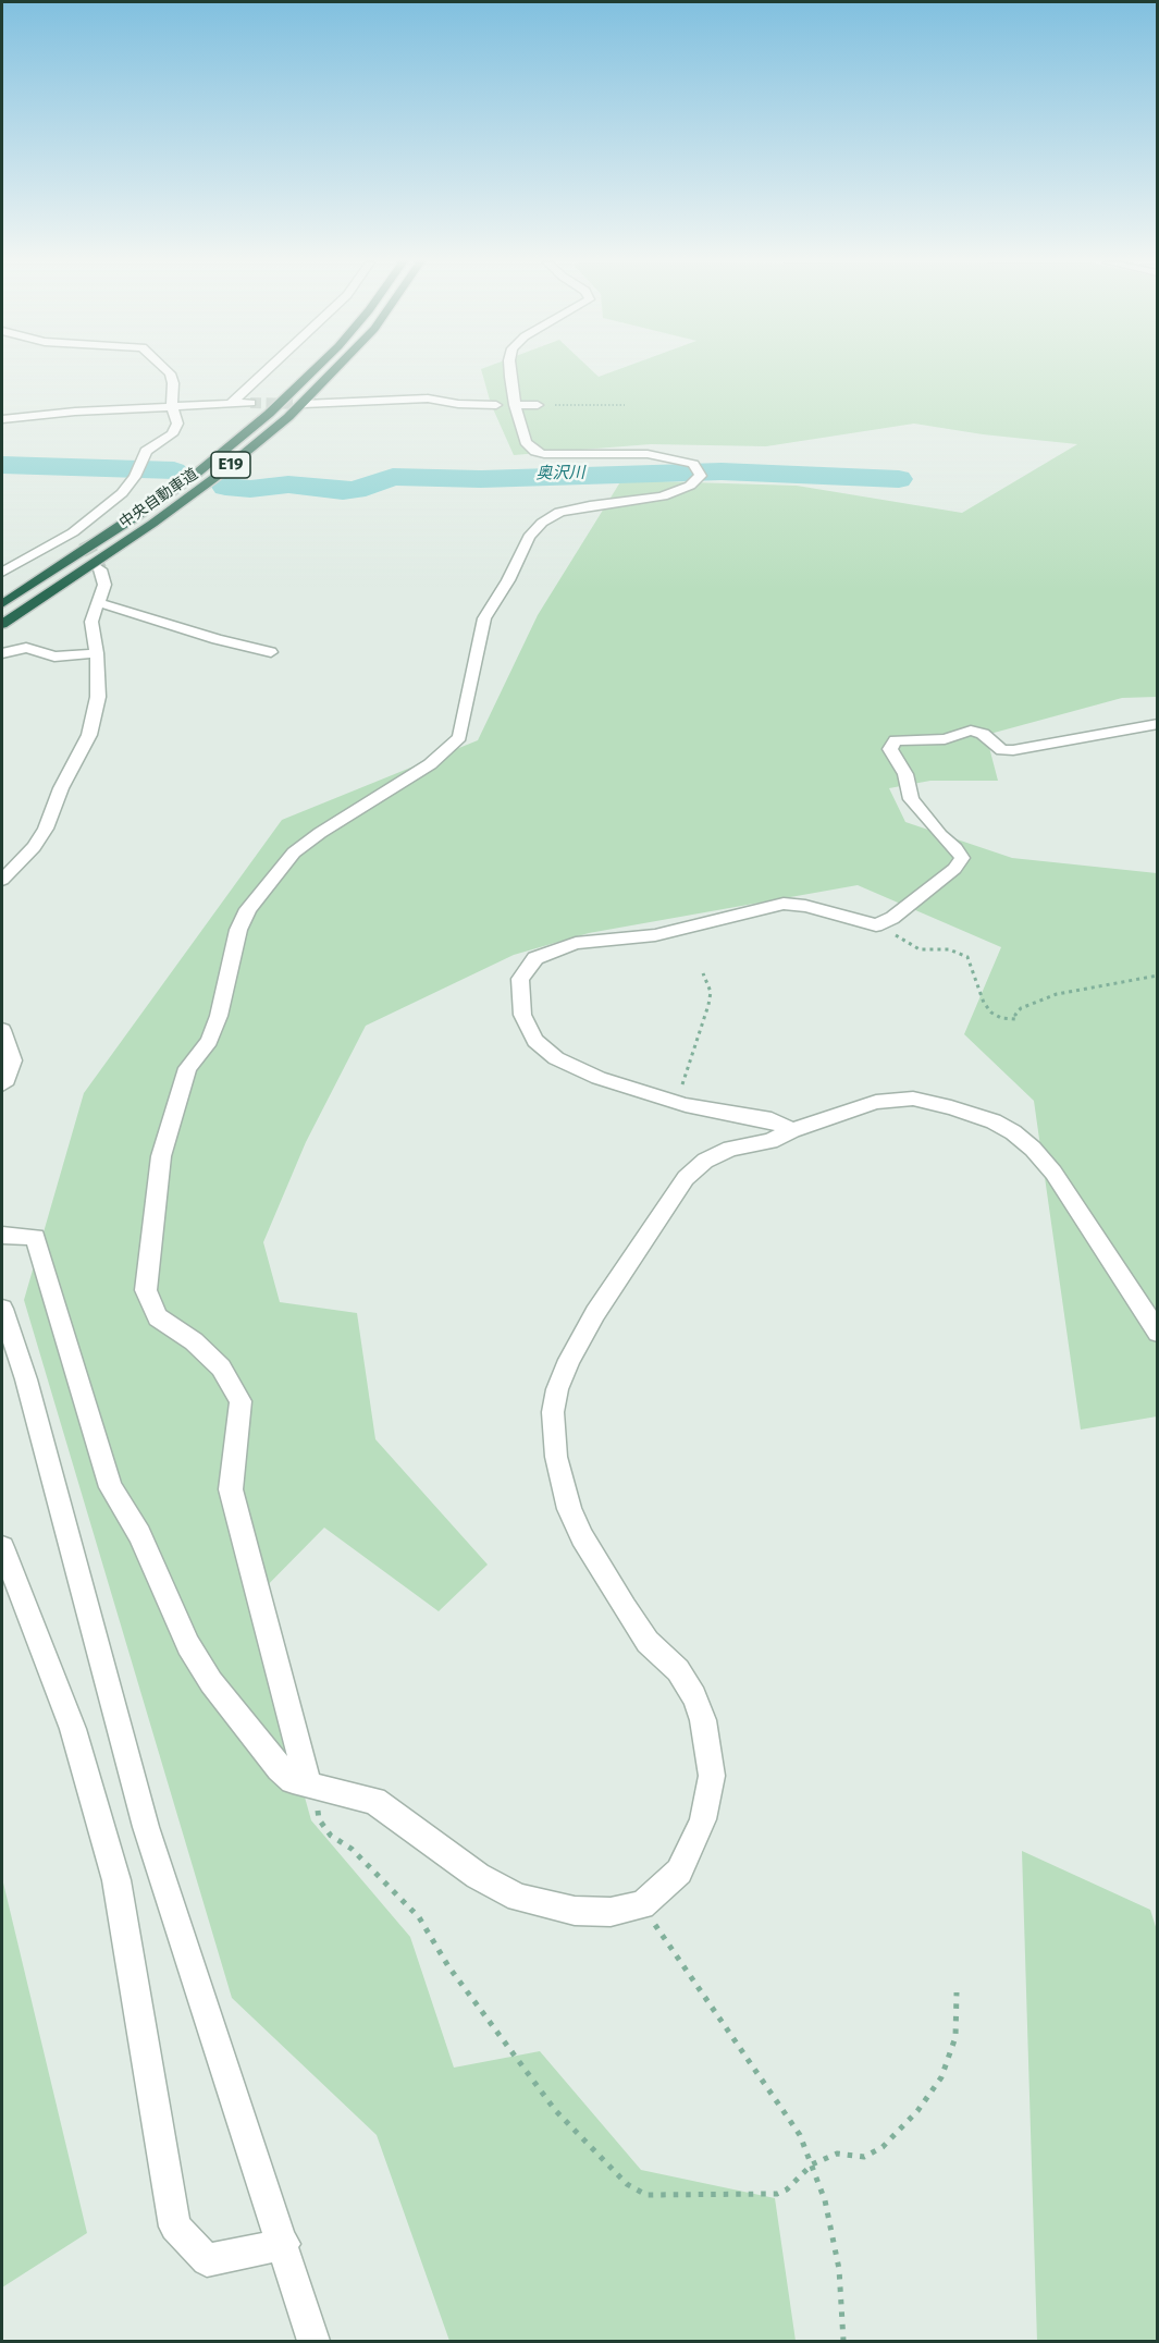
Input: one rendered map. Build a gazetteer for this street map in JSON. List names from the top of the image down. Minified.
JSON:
{"streets":{"highway":["E19","中央自動車道"]},"water":["奥沢川"]}
